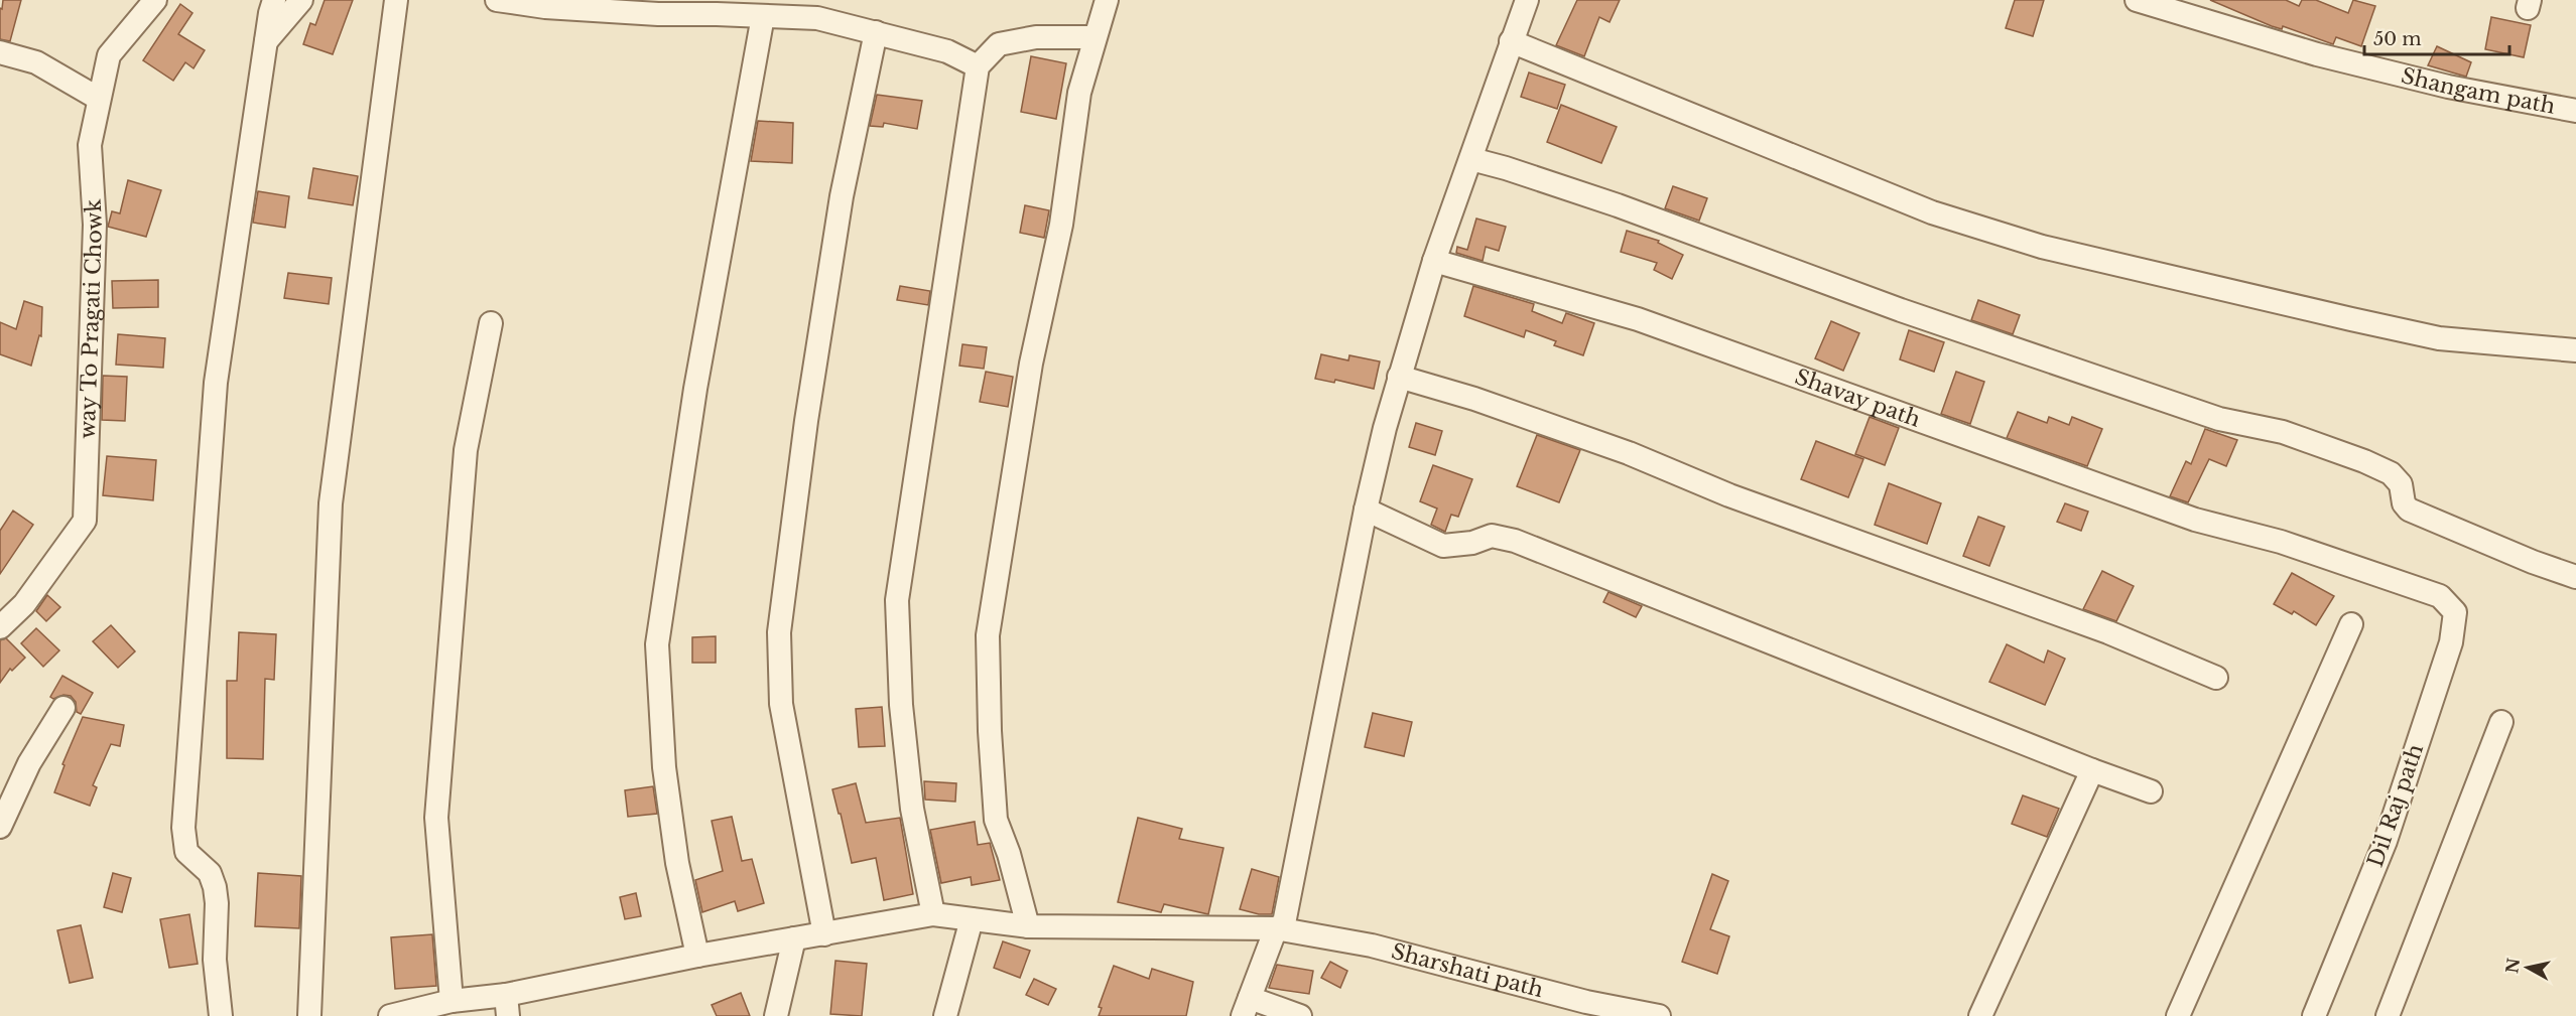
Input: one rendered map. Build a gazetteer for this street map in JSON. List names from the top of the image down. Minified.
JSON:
{"streets":{"street":["Shangam path","way To Pragati Chowk","Shavay path","Dil Raj path","Sharshati path"]},"crossings":[["Shavay path","Dil Raj path"]],"scale_bar":"50 m","north":"left"}
